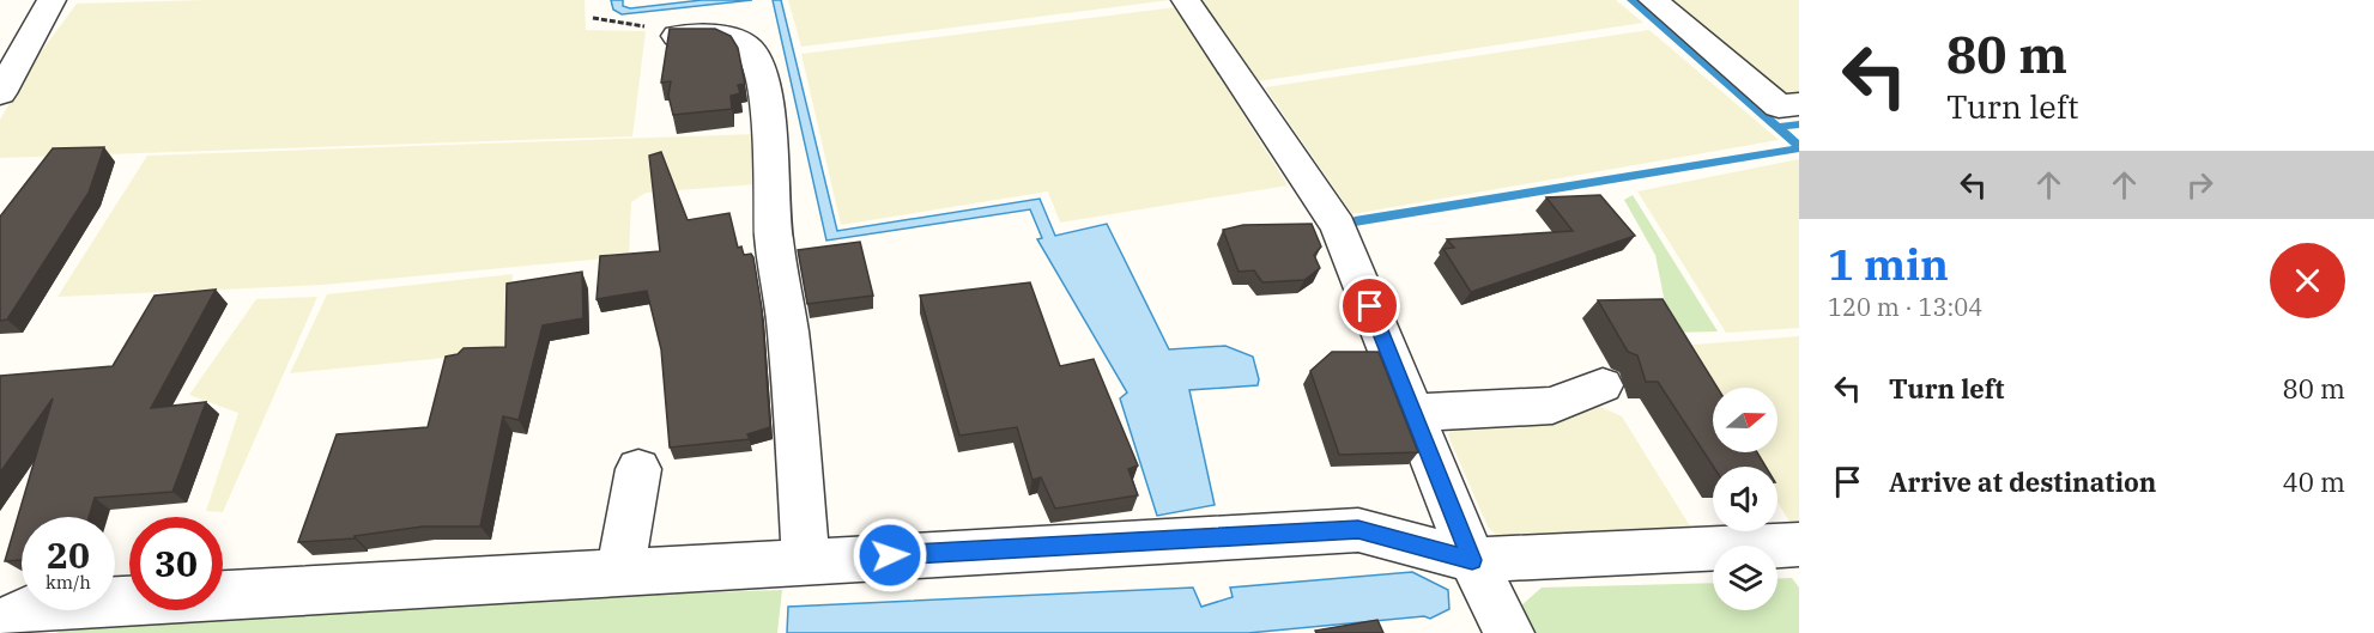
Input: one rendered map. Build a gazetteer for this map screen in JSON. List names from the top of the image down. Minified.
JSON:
{"north":"right","page":{"turn":["80 m","Turn left"],"heading":["1 min","120 m · 13:04"],"list":[{"name":"Turn left","value":"80 m"},{"name":"Arrive at destination","value":"40 m"}],"speed":"20 km/h","limit":"30"}}
